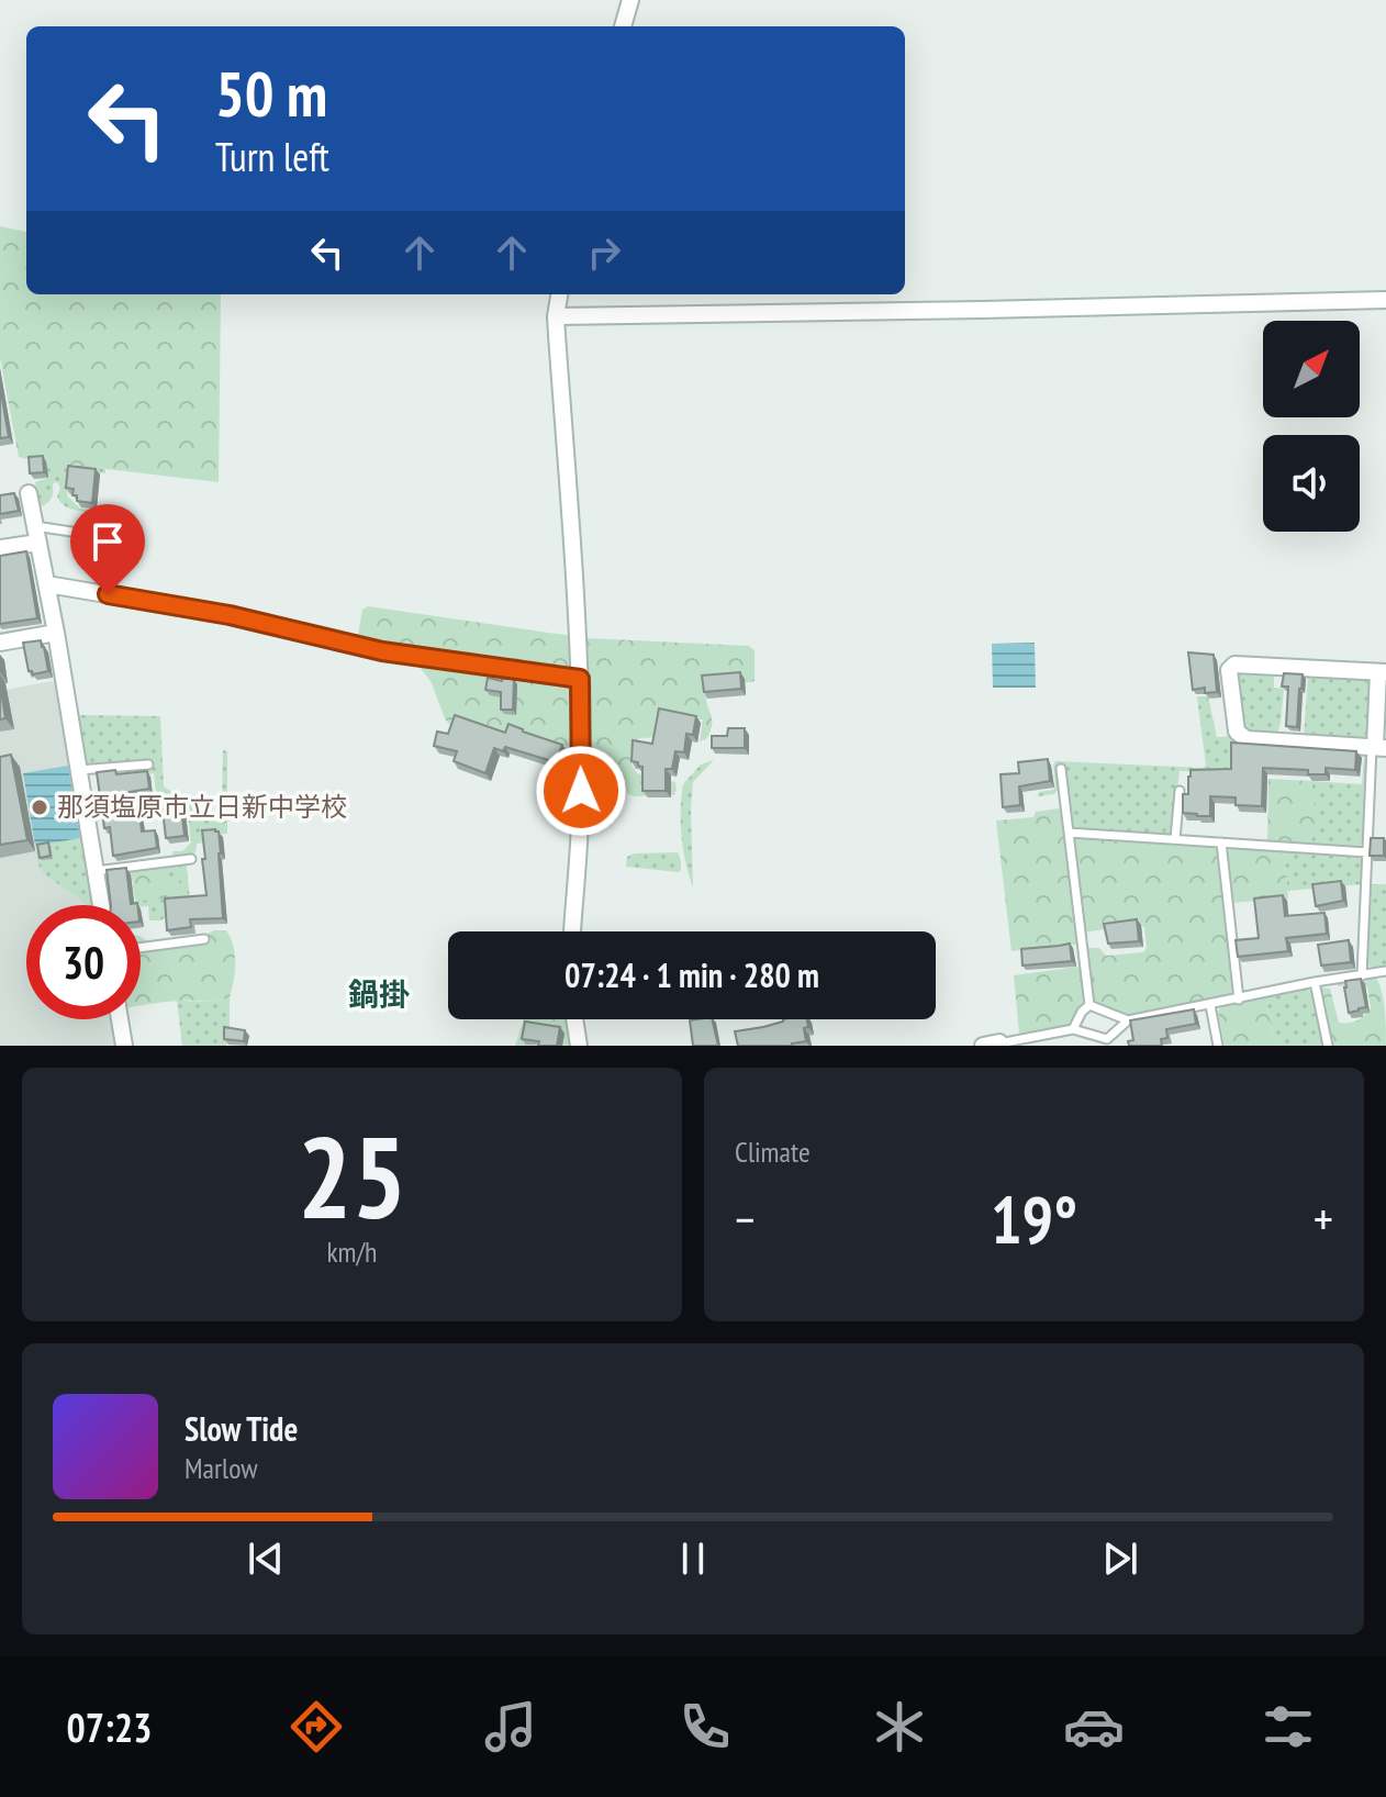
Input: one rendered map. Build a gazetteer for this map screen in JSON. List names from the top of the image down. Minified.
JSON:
{"districts":["鍋掛"],"places":["那須塩原市立日新中学校"],"north":"top right","page":{"turn":["50 m","Turn left"],"limit":"30","trip":"07:24 · 1 min · 280 m","tile":[["25","km/h"],"Climate"],"heat":["−","19°","+"],"song":["Slow Tide","Marlow"],"tabs":"07:23"}}
